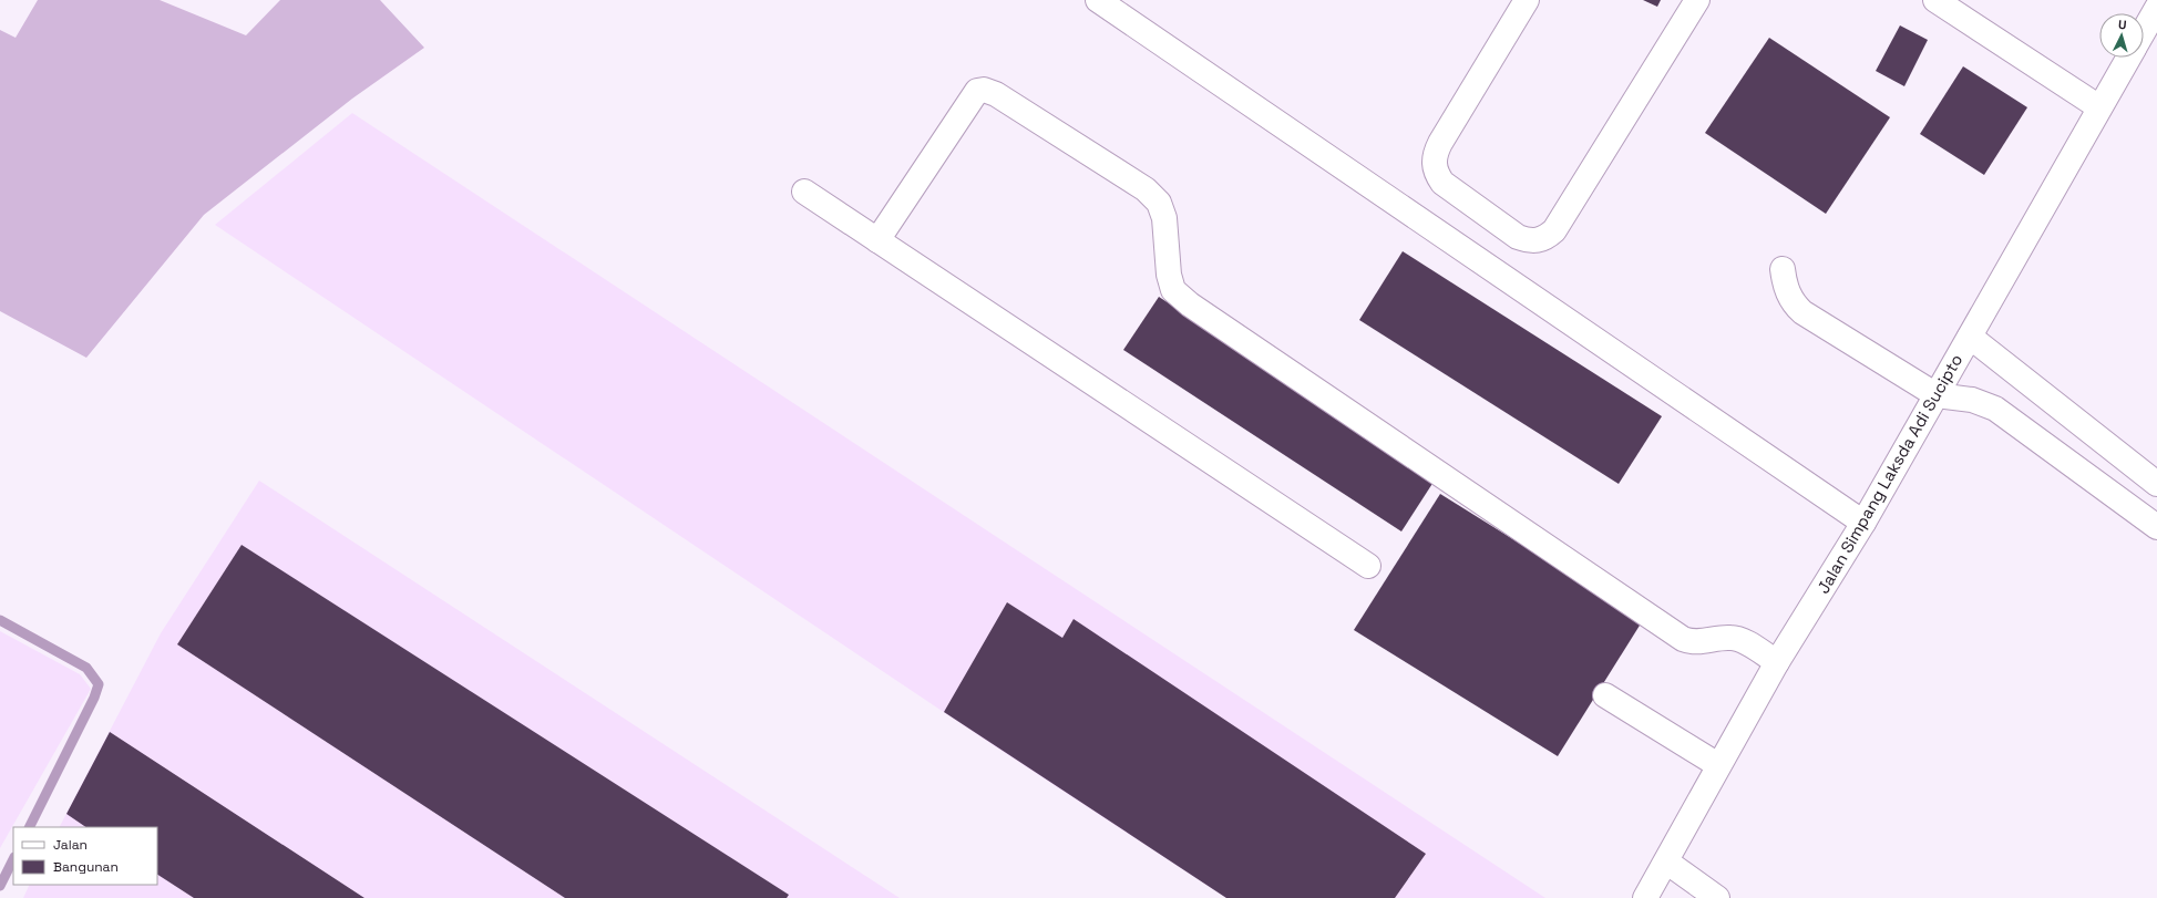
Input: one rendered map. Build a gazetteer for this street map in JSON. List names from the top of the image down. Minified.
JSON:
{"streets":{"street":["Jalan Simpang Laksda Adi Sucipto"]},"legend":["Jalan","Bangunan"],"north":"top"}
